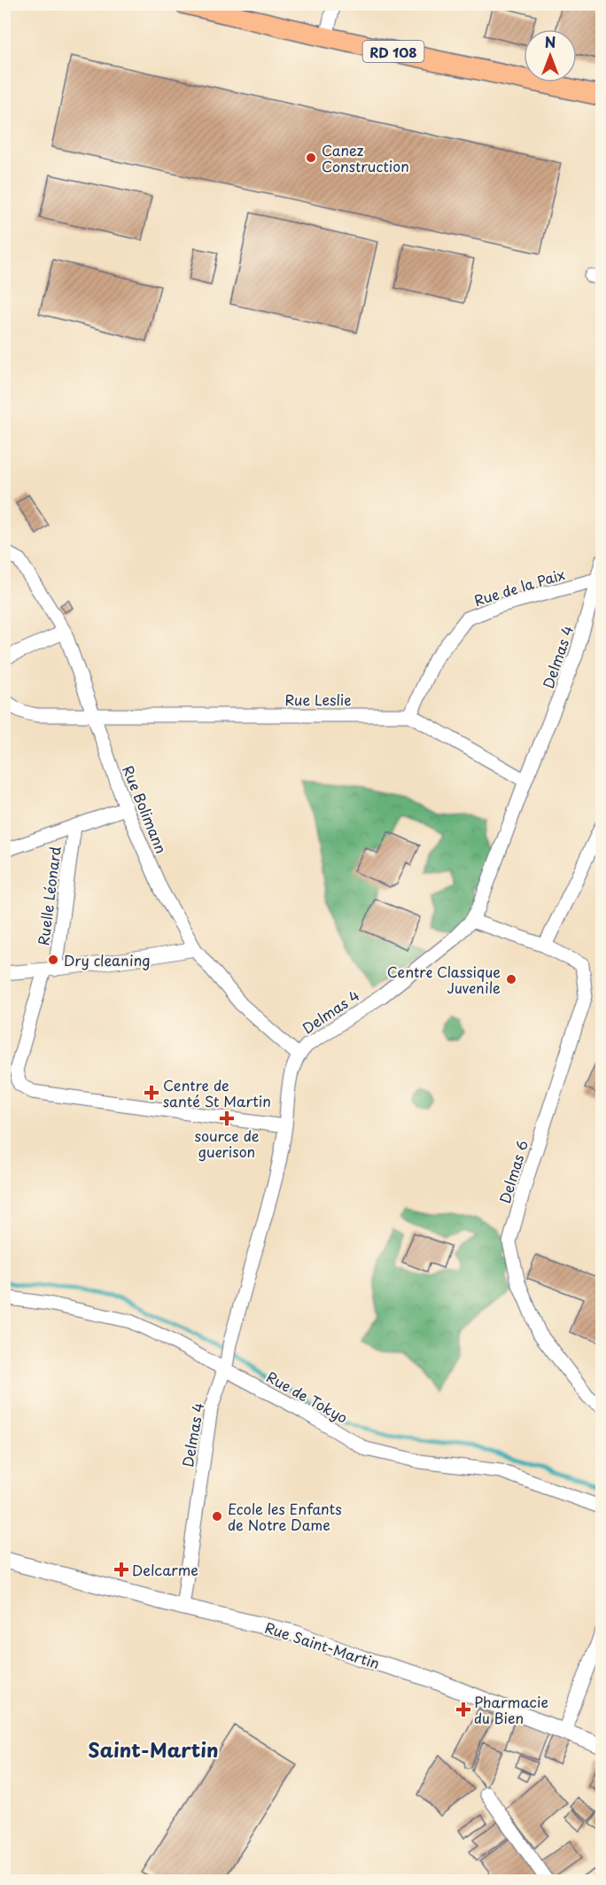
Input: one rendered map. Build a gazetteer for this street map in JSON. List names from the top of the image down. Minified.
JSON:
{"streets":{"main road":["RD 108"],"street":["Rue de la Paix","Delmas 4","Rue Leslie","Rue Bolimann","Ruelle Léonard","Delmas 6","Rue de Tokyo","Rue Saint-Martin"]},"crossings":[["Rue de la Paix","Delmas 4"],["Rue de la Paix","Rue Leslie"],["Delmas 4","Rue Leslie"],["Delmas 4","Rue Bolimann"],["Delmas 4","Ruelle Léonard"],["Delmas 4","Delmas 6"],["Delmas 4","Rue de Tokyo"],["Delmas 4","Rue Saint-Martin"],["Rue Leslie","Rue Bolimann"]],"districts":["Saint-Martin"],"places":{"other":["Canez Construction","Dry cleaning","Centre Classique Juvenile","Ecole les Enfants de Notre Dame"],"health":["Centre de santé St Martin","source de guerison","Delcarme","Pharmacie du Bien"]},"north":"top"}
